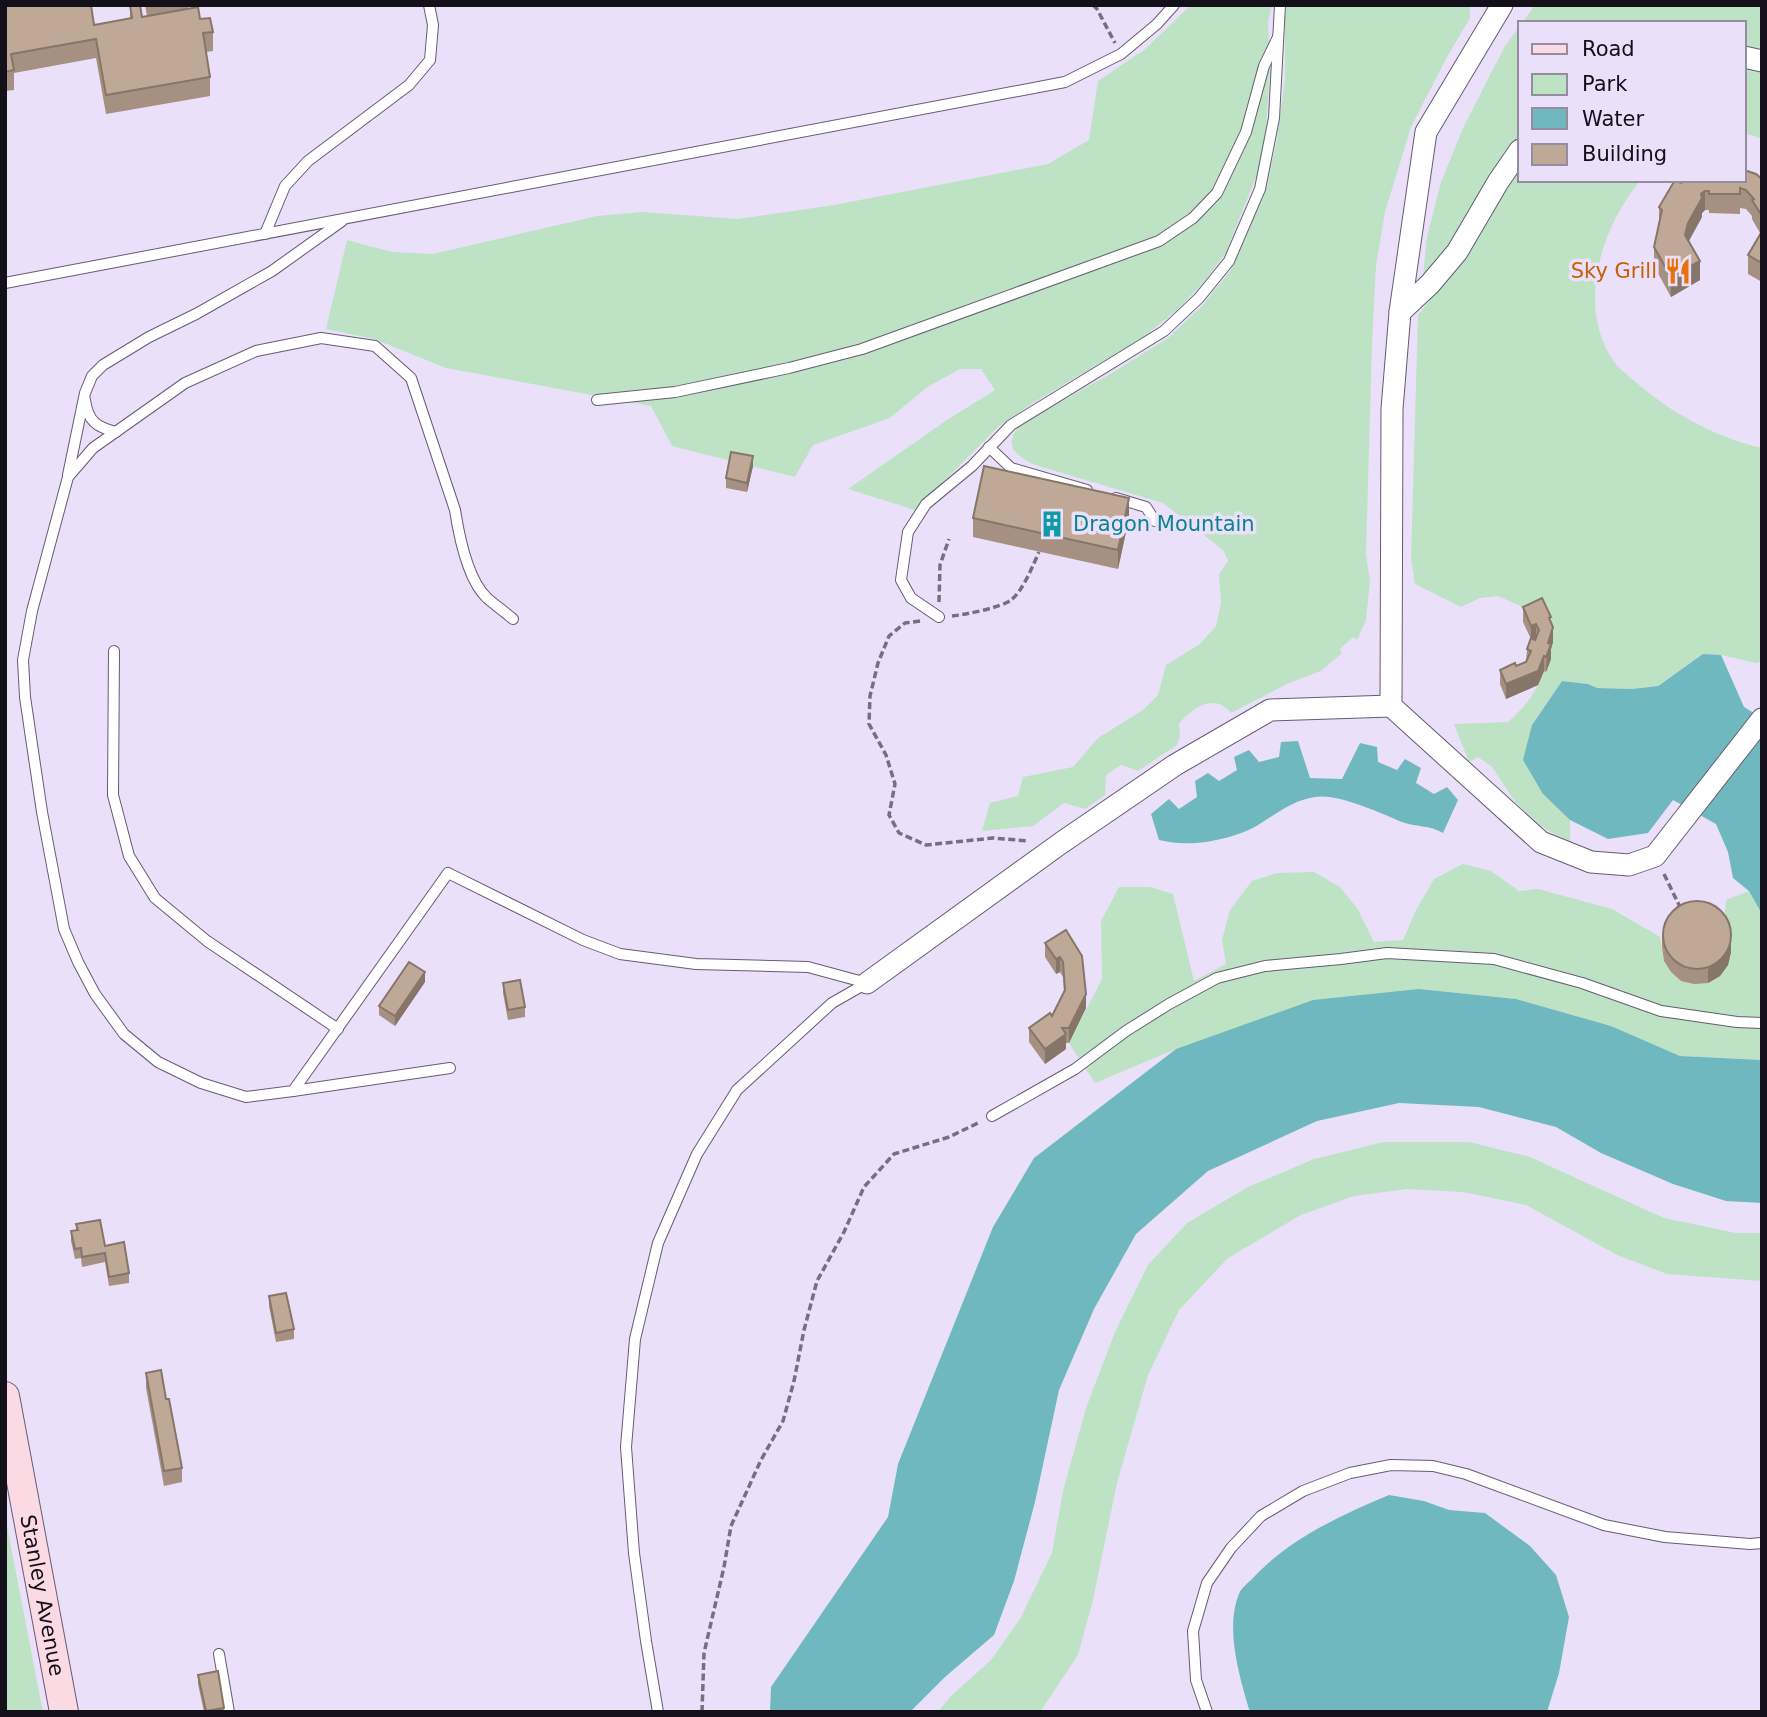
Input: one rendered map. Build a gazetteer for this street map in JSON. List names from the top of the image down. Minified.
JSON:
{"streets":{"main road":["Stanley Avenue"]},"places":{"restaurant":["Sky Grill"],"building":["Dragon Mountain"]},"legend":["Road","Park","Water","Building"]}
